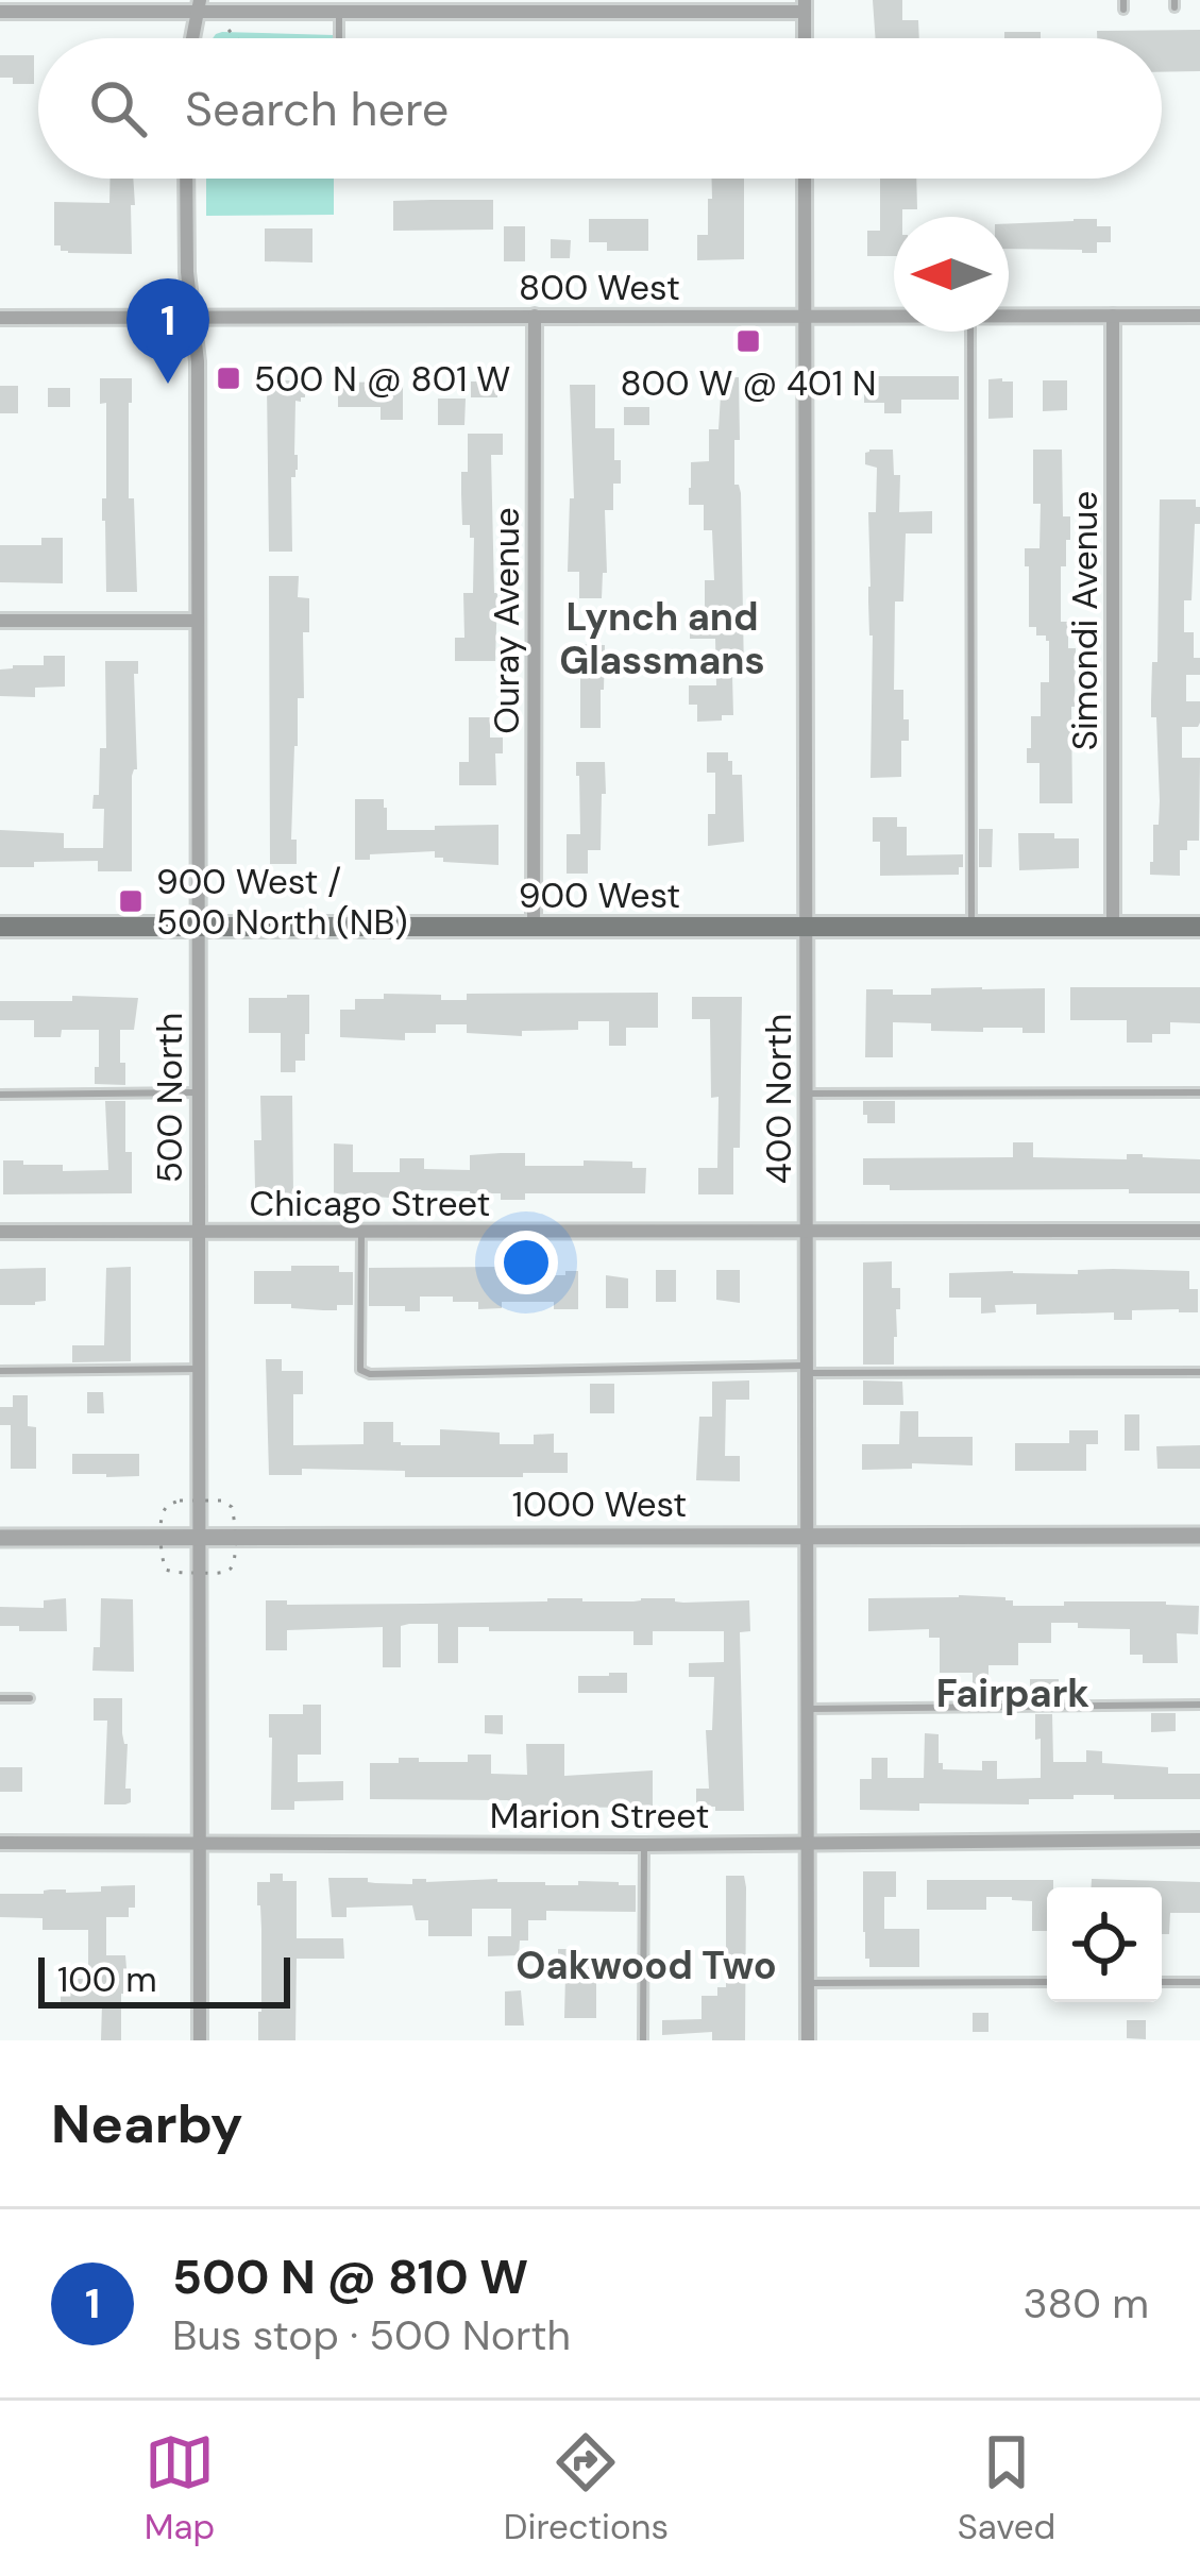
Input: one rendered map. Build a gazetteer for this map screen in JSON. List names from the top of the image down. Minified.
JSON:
{"streets":{"main road":["900 West"],"street":["800 West","Ouray Avenue","Simondi Avenue","500 North","400 North","Chicago Street","1000 West","Marion Street"]},"crossings":[["800 West","Ouray Avenue"],["800 West","Simondi Avenue"],["800 West","500 North"],["800 West","400 North"],["Ouray Avenue","900 West"],["Simondi Avenue","900 West"],["900 West","500 North"],["900 West","400 North"],["500 North","Chicago Street"],["500 North","1000 West"],["500 North","Marion Street"],["400 North","Chicago Street"],["400 North","1000 West"],["400 North","Marion Street"]],"districts":["Lynch and Glassmans","Fairpark","Oakwood Two"],"places":{"transit":["800 W @ 401 N","500 N @ 801 W","900 West / 500 North (NB)"]},"scale_bar":"100 m","north":"left","page":{"search":"Search here","pins":"1","scale":"100 m","heading":"Nearby","list":[{"mark":"1","name":"500 N @ 810 W","note":"Bus stop · 500 North","value":"380 m"}],"nav":["Map","Directions","Saved"]}}
